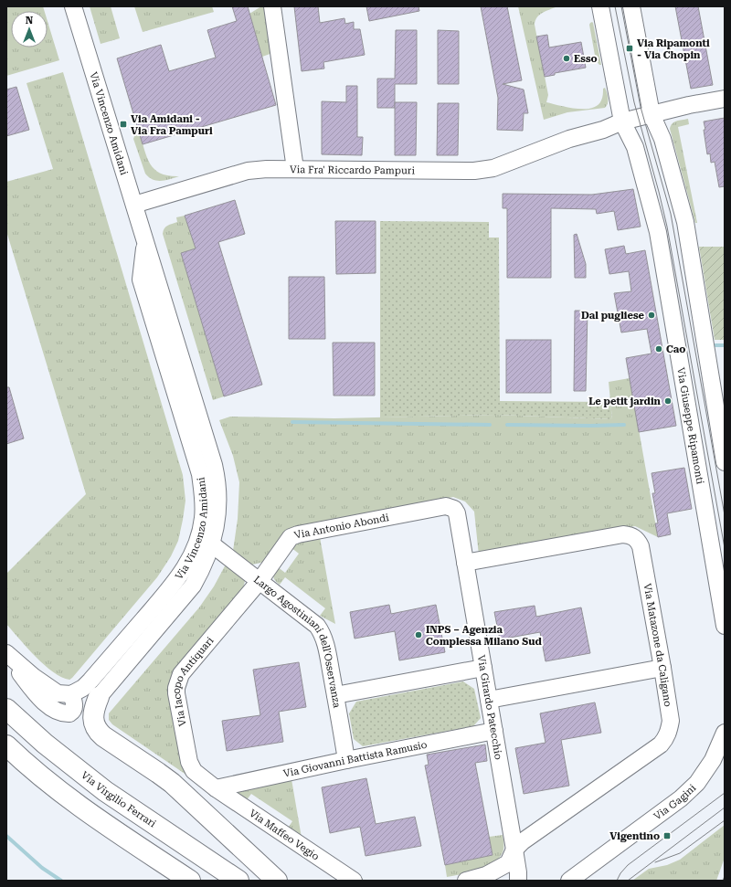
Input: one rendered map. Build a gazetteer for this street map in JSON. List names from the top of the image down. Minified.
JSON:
{"streets":{"main road":["Via Virgilio Ferrari"],"street":["Via Vincenzo Amidani","Via Fra' Riccardo Pampuri","Via Giuseppe Ripamonti","Via Antonio Abondi","Largo Agostiniani dell'Osservanza","Via Matazone da Caligano","Via Iacopo Antiquari","Via Girardo Patecchio","Via Giovanni Battista Ramusio","Via Gagini","Via Maffeo Vegio"]},"crossings":[["Via Vincenzo Amidani","Via Fra' Riccardo Pampuri"],["Via Vincenzo Amidani","Largo Agostiniani dell'Osservanza"],["Via Fra' Riccardo Pampuri","Via Giuseppe Ripamonti"],["Via Antonio Abondi","Largo Agostiniani dell'Osservanza"],["Via Antonio Abondi","Via Iacopo Antiquari"],["Via Antonio Abondi","Via Girardo Patecchio"],["Largo Agostiniani dell'Osservanza","Via Iacopo Antiquari"],["Largo Agostiniani dell'Osservanza","Via Giovanni Battista Ramusio"],["Via Matazone da Caligano","Via Girardo Patecchio"],["Via Iacopo Antiquari","Via Giovanni Battista Ramusio"],["Via Iacopo Antiquari","Via Maffeo Vegio"],["Via Girardo Patecchio","Via Giovanni Battista Ramusio"],["Via Giovanni Battista Ramusio","Via Maffeo Vegio"]],"places":{"transit":["Via Ripamonti - Via Chopin","Via Amidani - Via Fra Pampuri","Vigentino"],"other":["Esso","Dal pugliese","Cao","Le petit jardin","INPS – Agenzia Complessa Milano Sud"]},"north":"top"}
